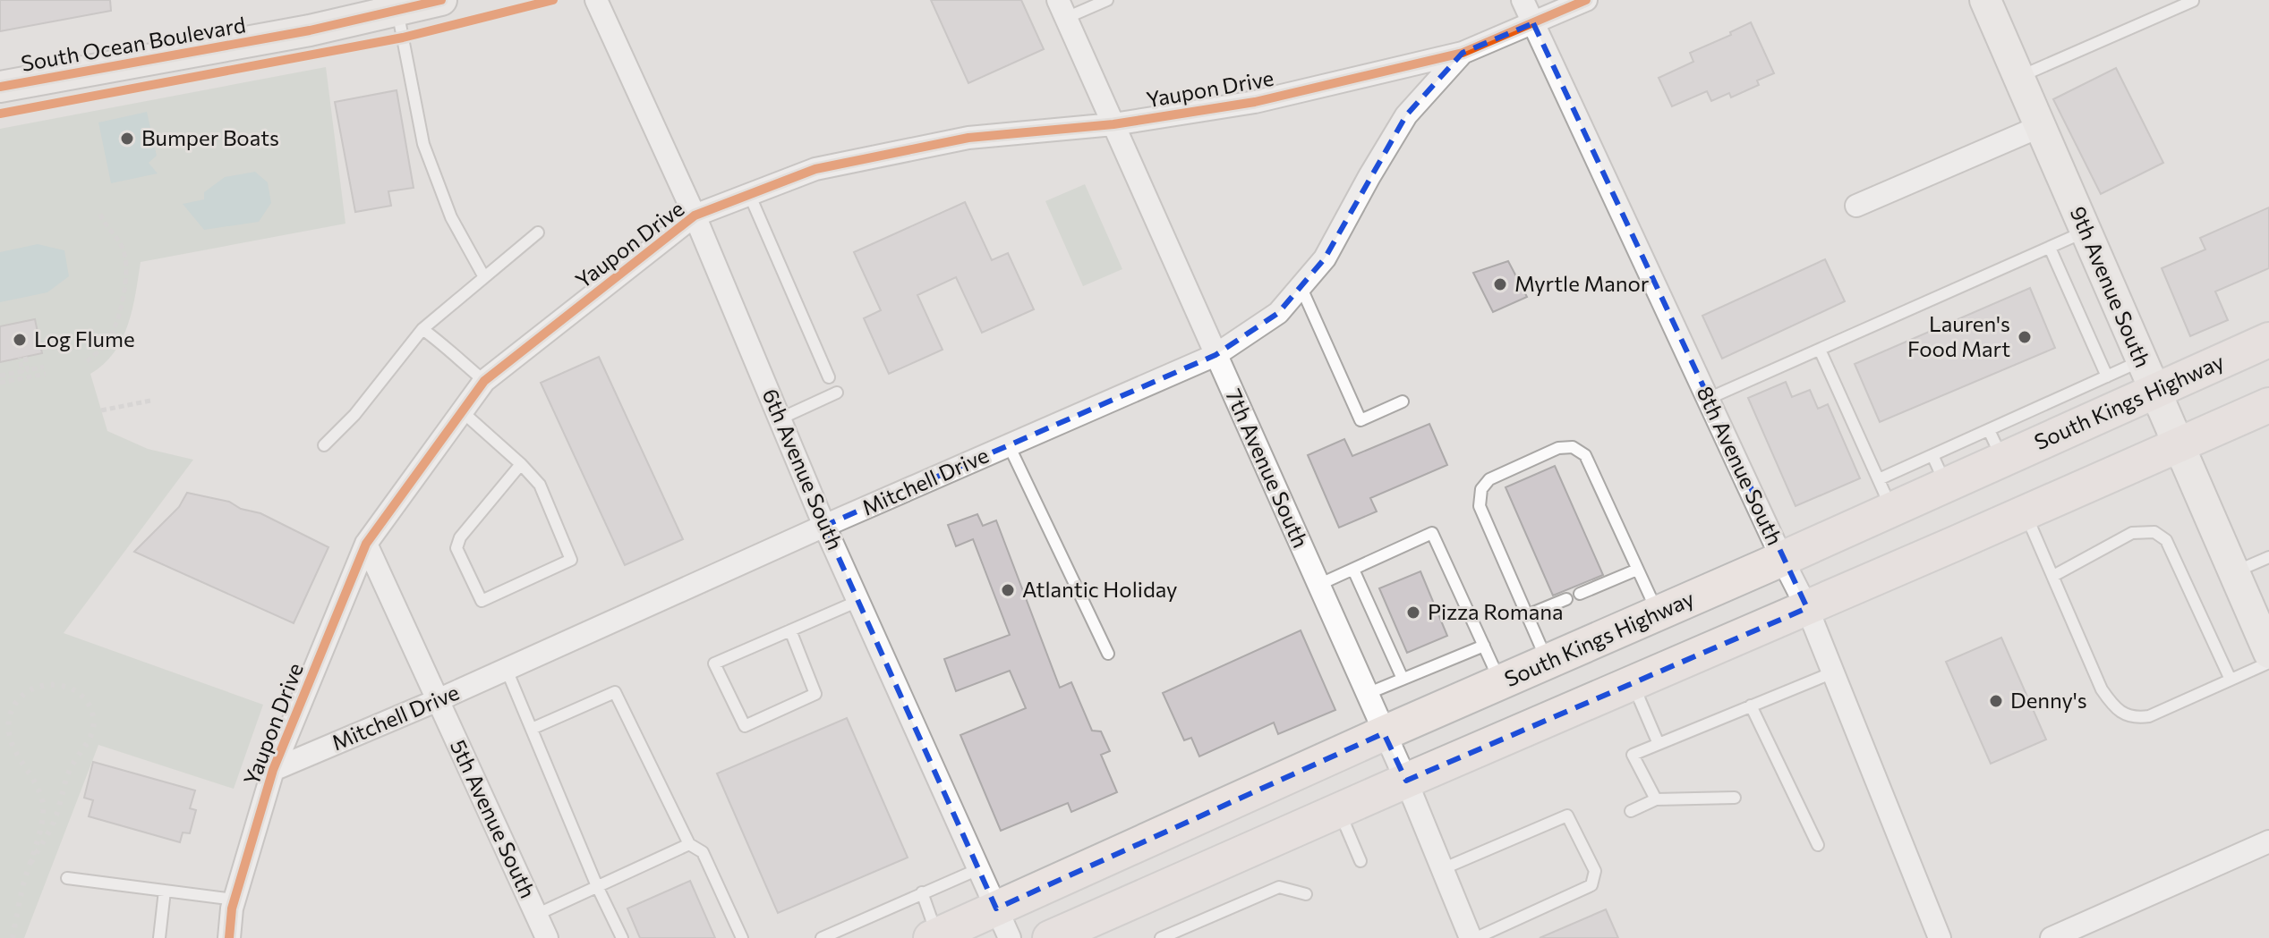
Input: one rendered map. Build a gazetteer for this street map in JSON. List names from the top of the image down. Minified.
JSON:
{"streets":{"main road":["South Kings Highway"],"street":["South Ocean Boulevard","Yaupon Drive","9th Avenue South","8th Avenue South","7th Avenue South","6th Avenue South","Mitchell Drive","5th Avenue South"]},"crossings":[["Yaupon Drive","8th Avenue South"],["Yaupon Drive","7th Avenue South"],["Yaupon Drive","6th Avenue South"],["Yaupon Drive","Mitchell Drive"],["Yaupon Drive","5th Avenue South"],["9th Avenue South","South Kings Highway"],["South Kings Highway","8th Avenue South"],["South Kings Highway","7th Avenue South"],["South Kings Highway","6th Avenue South"],["7th Avenue South","Mitchell Drive"],["6th Avenue South","Mitchell Drive"],["Mitchell Drive","5th Avenue South"]],"places":["Bumper Boats","Myrtle Manor","Lauren's Food Mart","Log Flume","Atlantic Holiday","Pizza Romana","Denny's"]}
